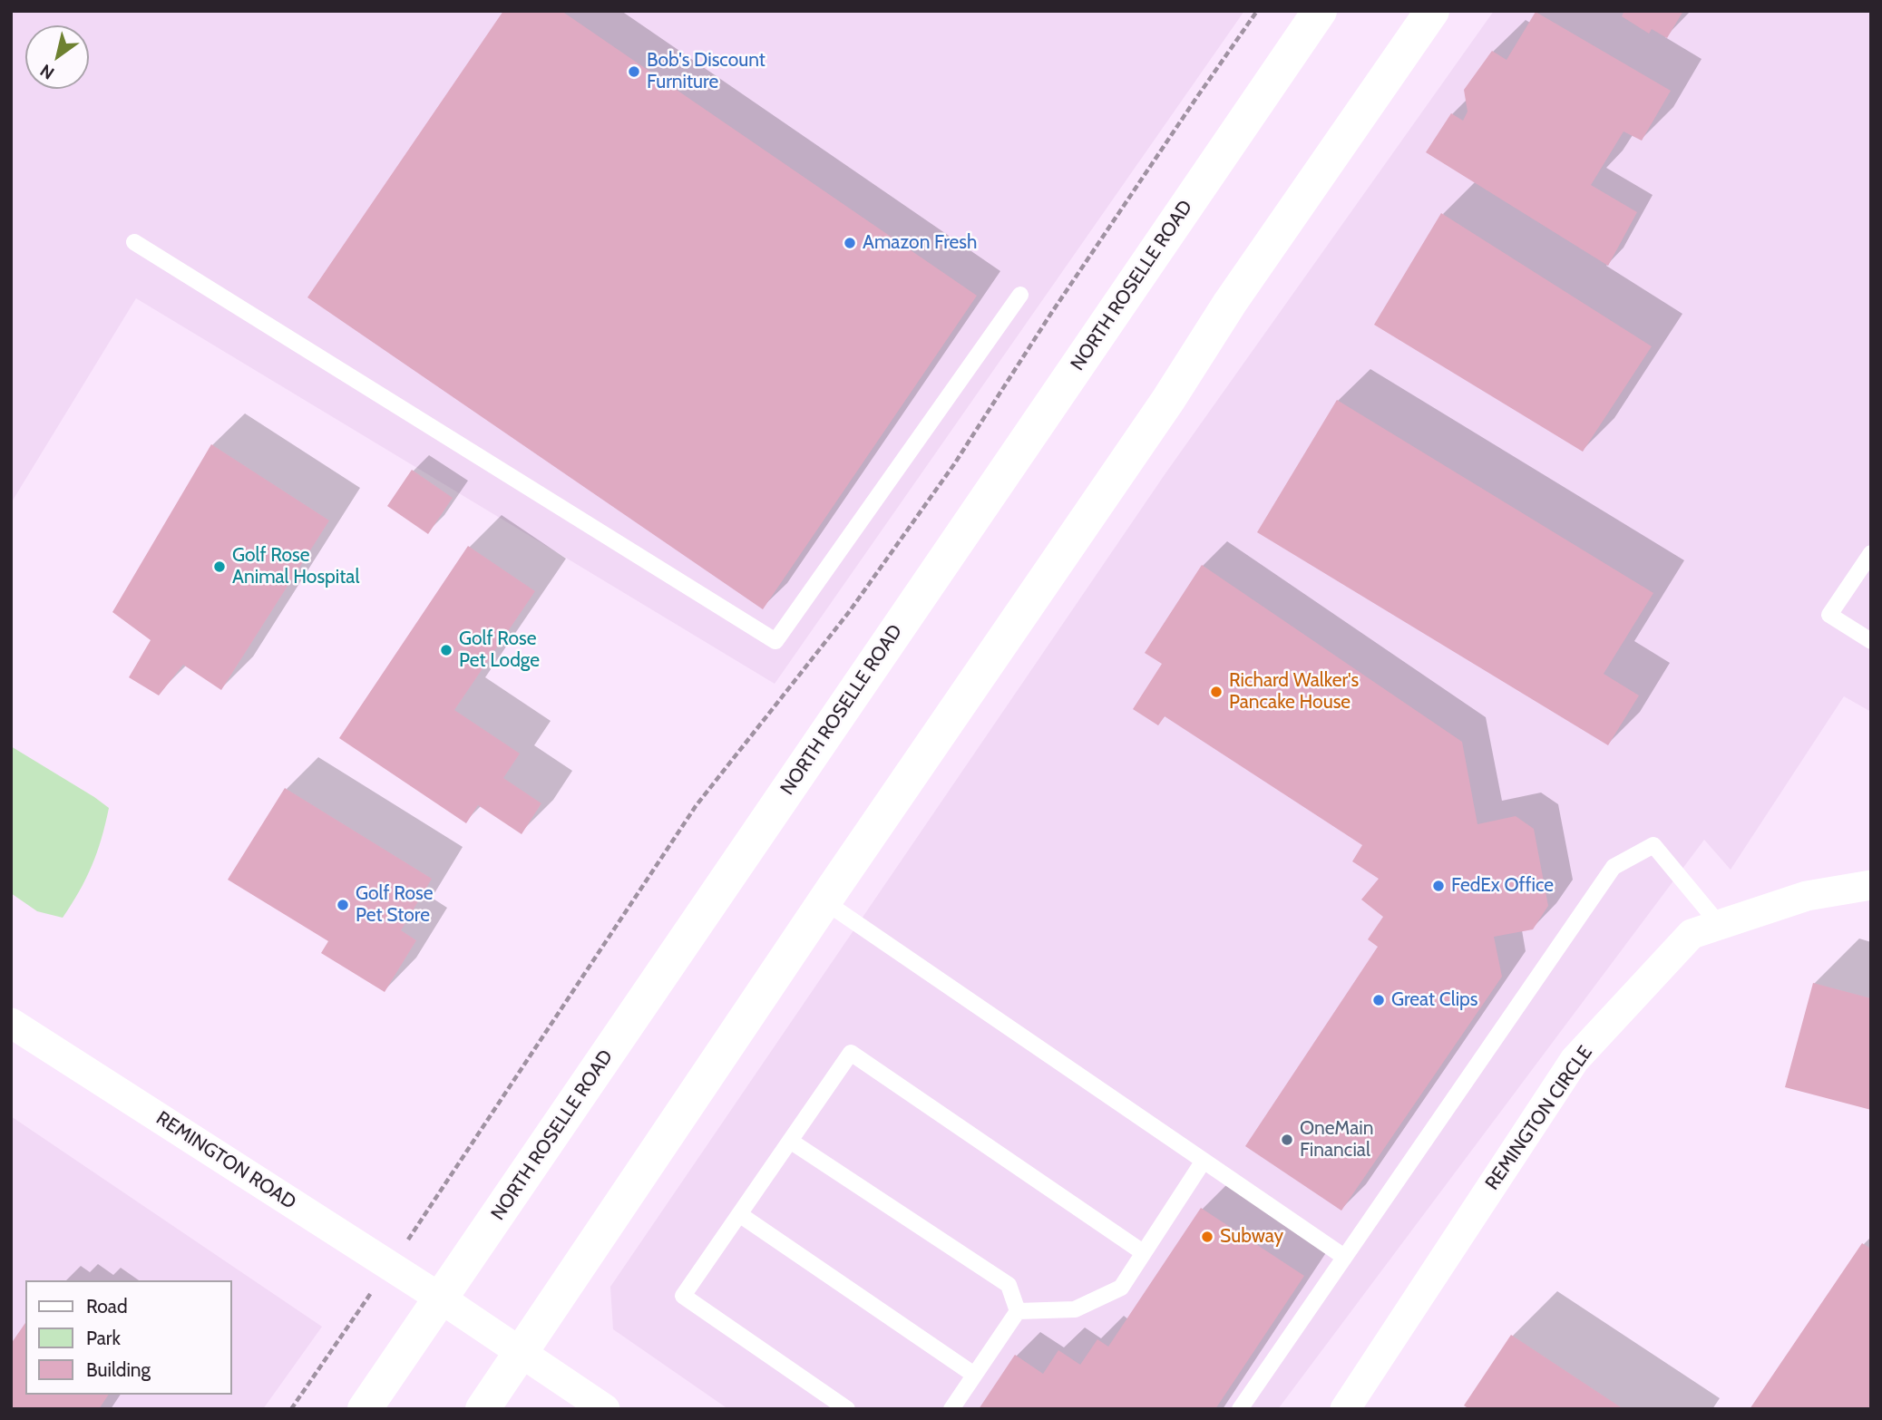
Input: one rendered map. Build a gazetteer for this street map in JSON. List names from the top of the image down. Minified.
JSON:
{"streets":{"main road":["NORTH ROSELLE ROAD"],"street":["REMINGTON CIRCLE","REMINGTON ROAD"]},"crossings":[["NORTH ROSELLE ROAD","REMINGTON ROAD"]],"places":["Bob's Discount Furniture","Amazon Fresh","Golf Rose Animal Hospital","Golf Rose Pet Lodge","Richard Walker's Pancake House","FedEx Office","Golf Rose Pet Store","Great Clips","OneMain Financial","Subway"],"legend":["Road","Park","Building"],"north":"bottom left"}
